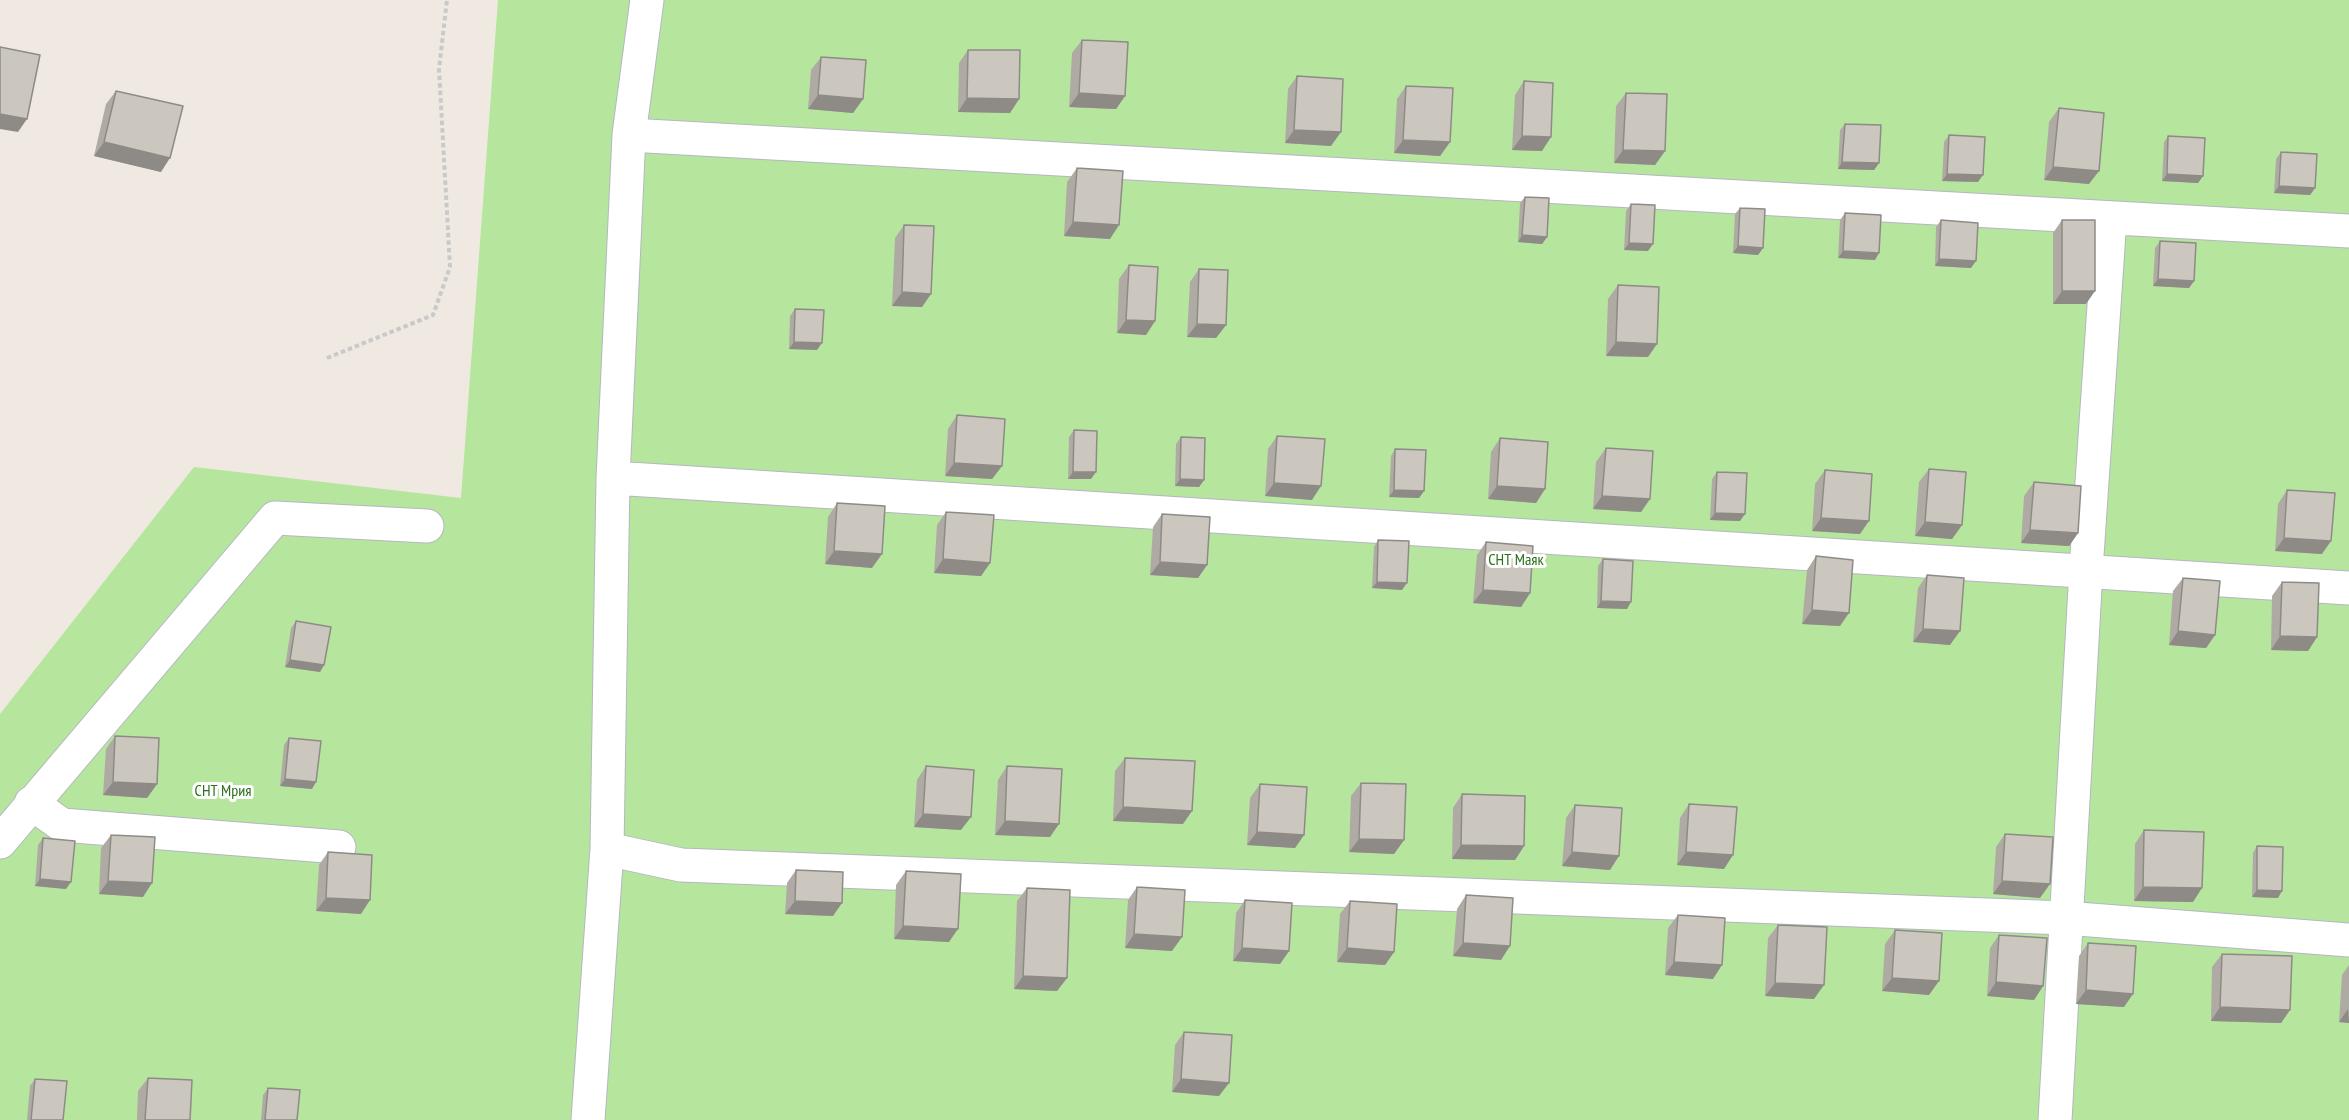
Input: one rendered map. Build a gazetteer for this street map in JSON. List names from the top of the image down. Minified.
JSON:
{"parks":["СНТ Маяк","СНТ Мрия"]}
